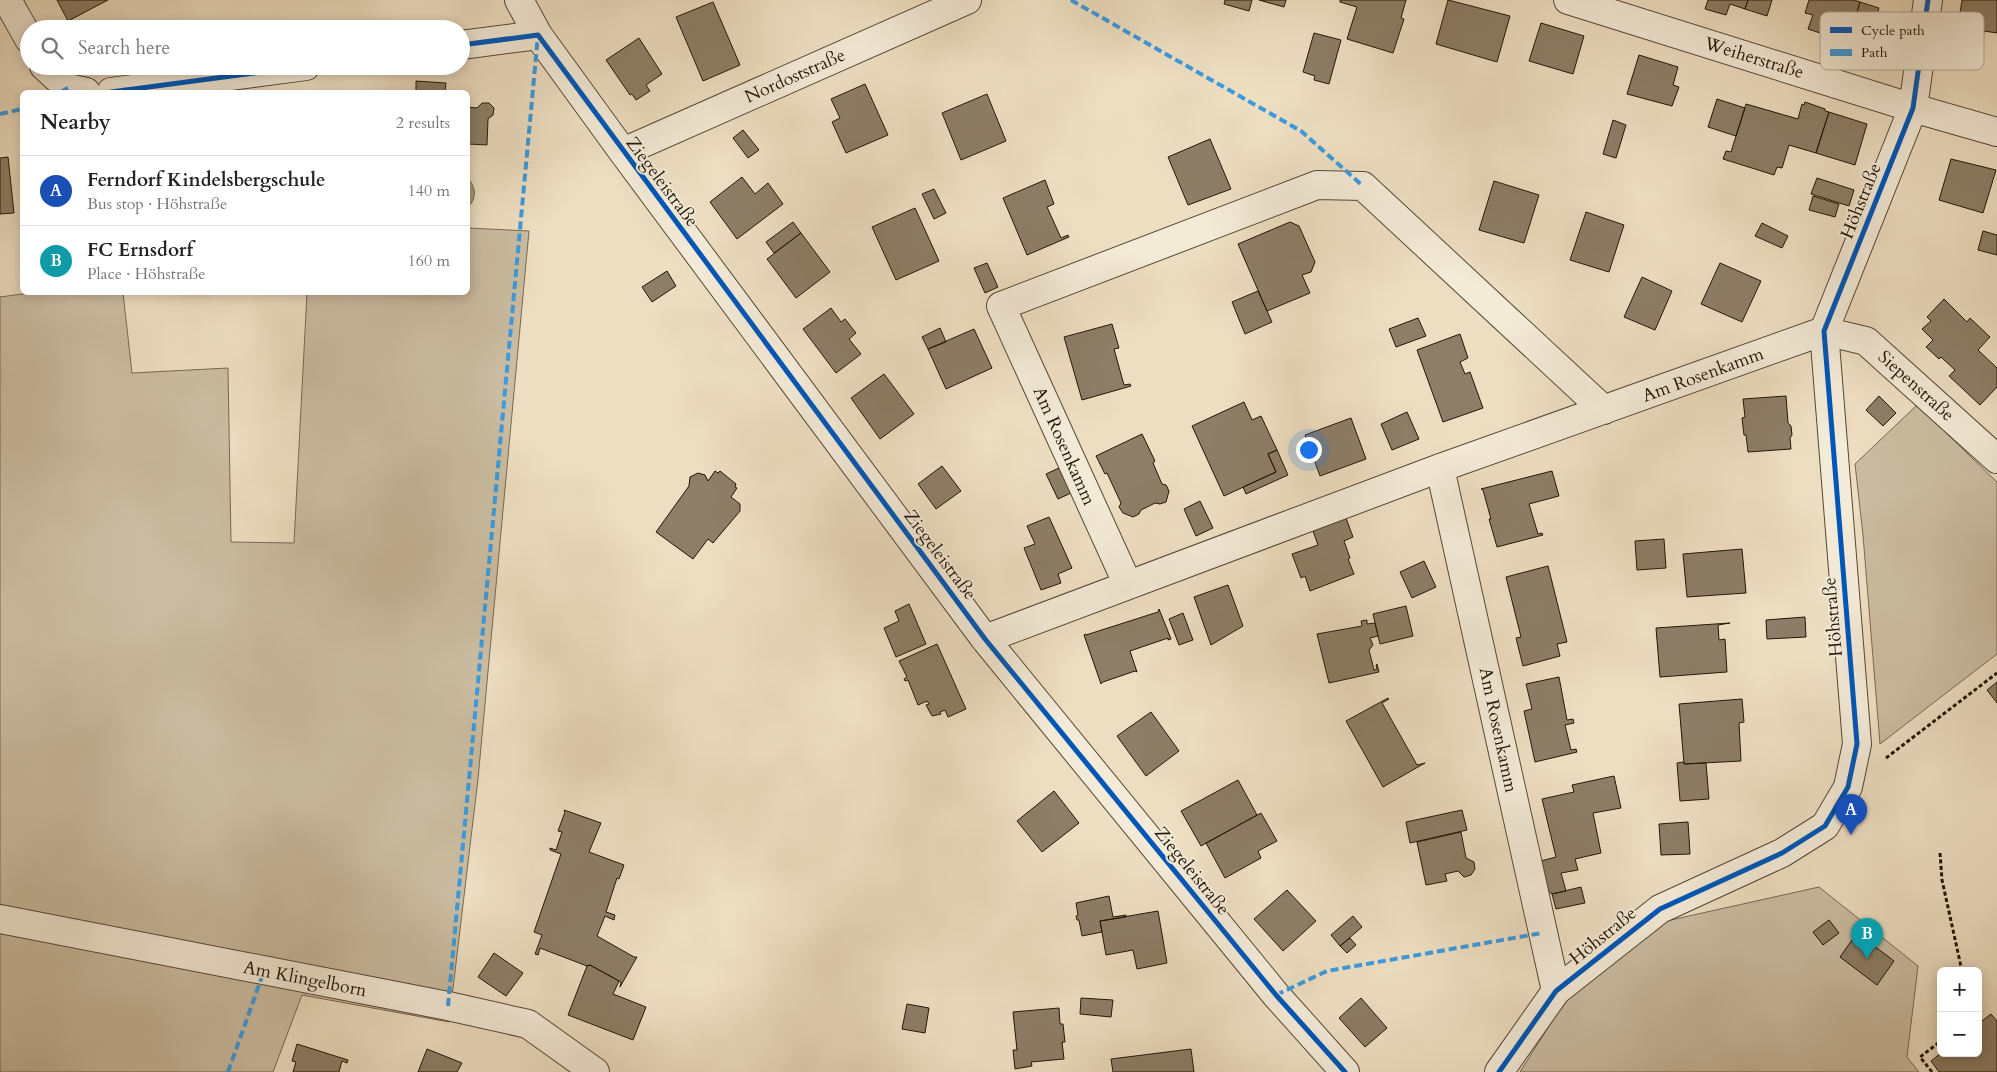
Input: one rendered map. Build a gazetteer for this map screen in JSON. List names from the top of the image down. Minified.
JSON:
{"streets":{"street":["Weiherstraße","Nordoststraße","Ziegeleistraße","Höhstraße","Am Rosenkamm","Siepenstraße","Am Klingelborn"]},"crossings":[["Weiherstraße","Höhstraße"],["Nordoststraße","Ziegeleistraße"],["Ziegeleistraße","Am Rosenkamm"],["Höhstraße","Am Rosenkamm"],["Höhstraße","Siepenstraße"],["Am Rosenkamm","Siepenstraße"]],"legend":["Cycle path","Path"],"page":{"search":"Search here","heading":["Nearby","2 results"],"list":[{"mark":"A","name":"Ferndorf Kindelsbergschule","note":"Bus stop · Höhstraße","value":"140 m"},{"mark":"B","name":"FC Ernsdorf","note":"Place · Höhstraße","value":"160 m"}],"pins":["A","B"],"map_buttons":["+","−"]}}
